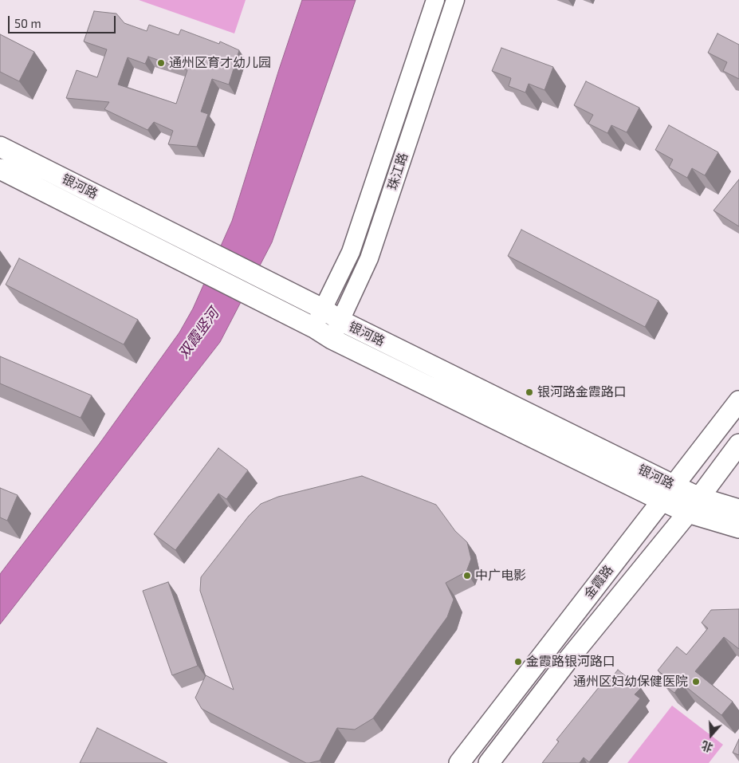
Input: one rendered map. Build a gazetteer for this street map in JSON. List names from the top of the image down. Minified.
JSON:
{"streets":{"main road":["银河路","金霞路"],"street":["珠江路"]},"crossings":[["珠江路","银河路"],["银河路","金霞路"]],"water":["双霞竖河"],"places":["通州区育才幼儿园","银河路金霞路口","中广电影","金霞路银河路口","通州区妇幼保健医院"],"scale_bar":"50 m","north":"bottom"}
